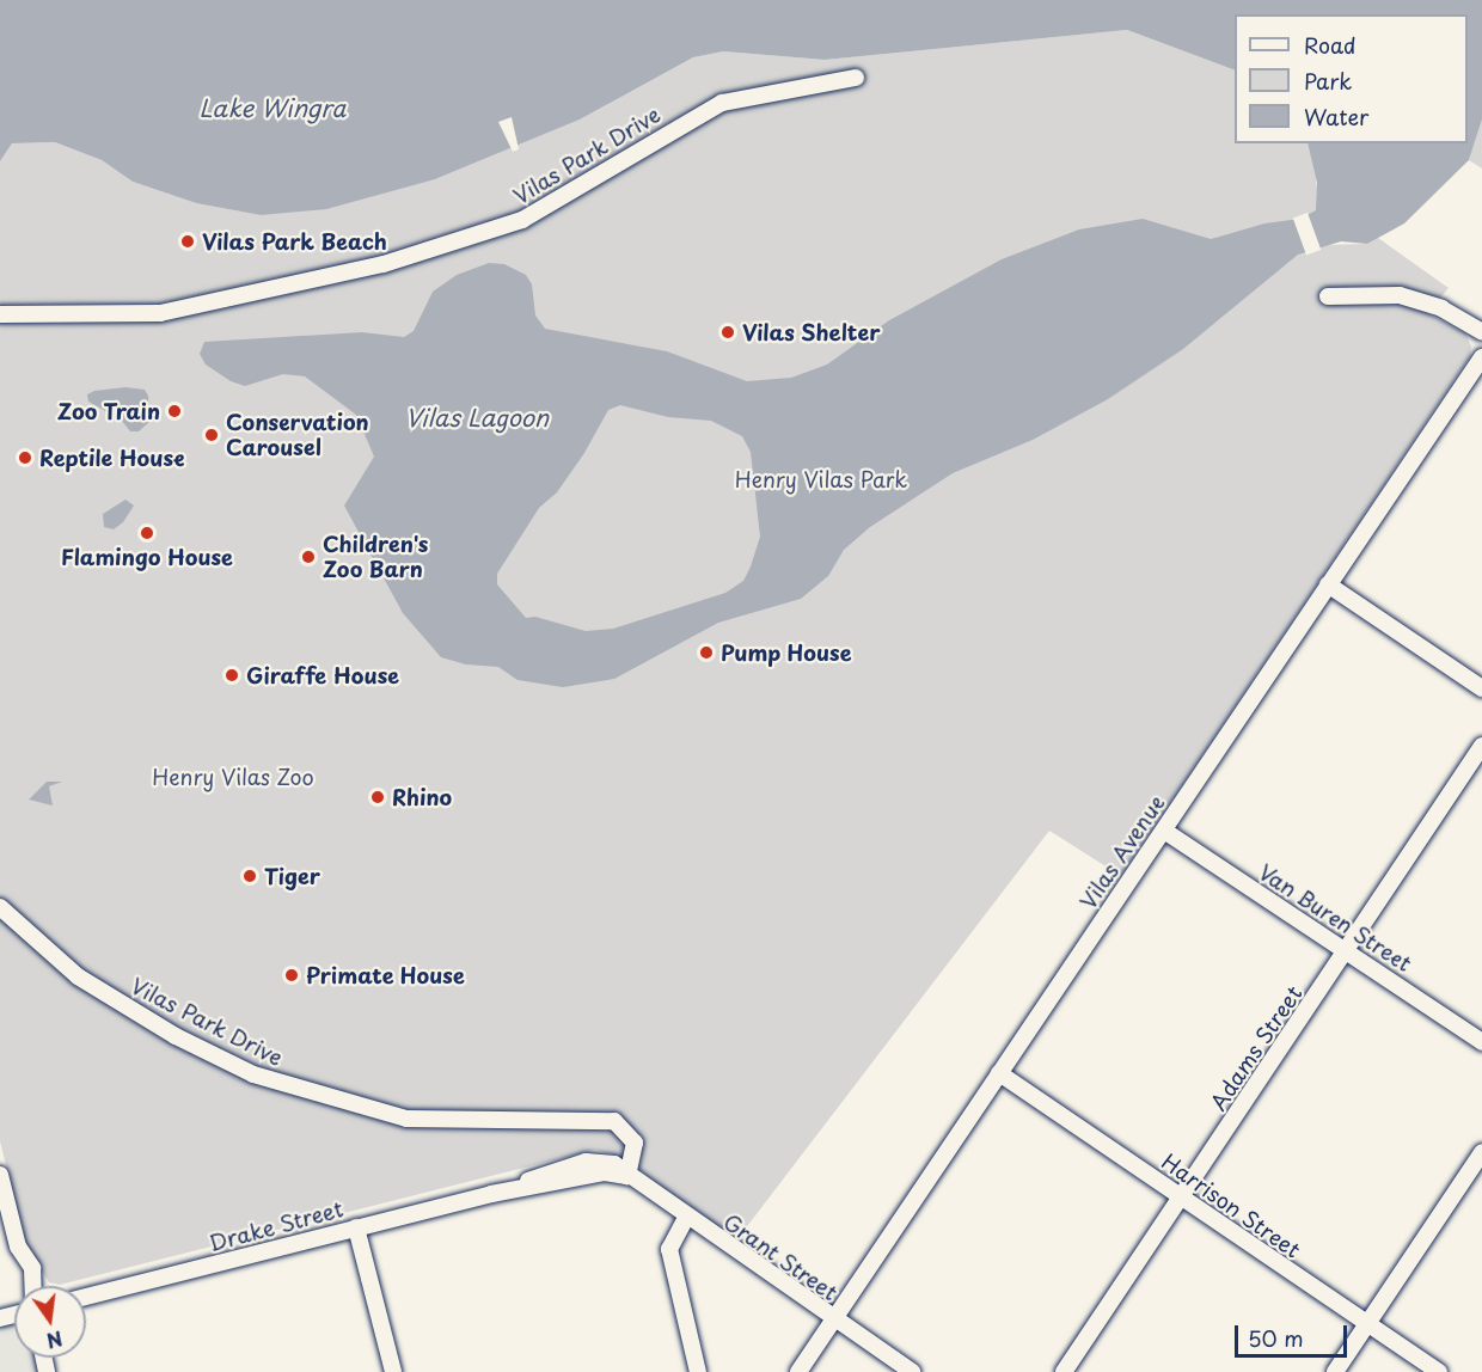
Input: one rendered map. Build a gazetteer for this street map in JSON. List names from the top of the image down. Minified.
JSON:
{"streets":{"street":["Vilas Park Drive","Vilas Avenue","Van Buren Street","Adams Street","Harrison Street","Drake Street","Grant Street"]},"crossings":[["Vilas Park Drive","Drake Street"],["Vilas Park Drive","Grant Street"],["Vilas Avenue","Van Buren Street"],["Vilas Avenue","Harrison Street"],["Vilas Avenue","Grant Street"],["Van Buren Street","Adams Street"],["Adams Street","Harrison Street"],["Drake Street","Grant Street"]],"water":["Lake Wingra","Vilas Lagoon"],"parks":["Henry Vilas Park","Henry Vilas Zoo"],"places":["Vilas Park Beach","Vilas Shelter","Zoo Train","Conservation Carousel","Reptile House","Flamingo House","Children's Zoo Barn","Pump House","Giraffe House","Rhino","Tiger","Primate House"],"legend":["Road","Park","Water"],"scale_bar":"50 m","north":"bottom"}
